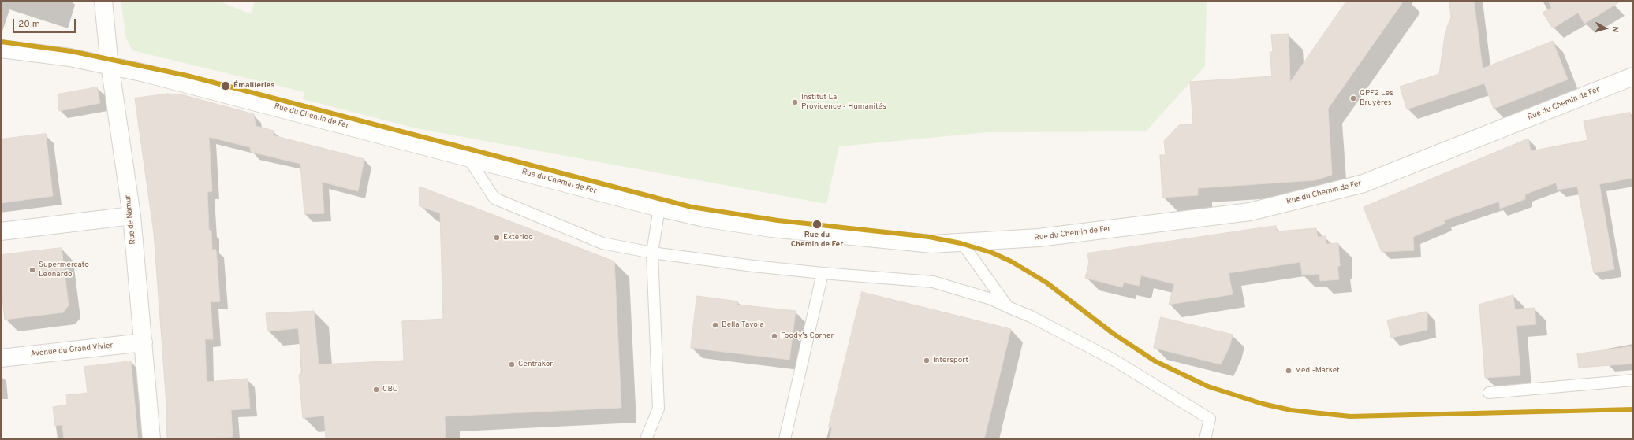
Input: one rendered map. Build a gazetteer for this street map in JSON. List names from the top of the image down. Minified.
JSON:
{"streets":{"street":["Rue du Chemin de Fer","Rue de Namur","Avenue du Grand Vivier"]},"crossings":[["Rue du Chemin de Fer","Rue de Namur"],["Rue de Namur","Avenue du Grand Vivier"]],"places":["Émailleries","GPF2 Les Bruyères","Institut La Providence - Humanités","Rue du Chemin de Fer","Exterioo","Supermercato Leonardo","Bella Tavola","Foody's Corner","Intersport","Centrakor","Medi-Market","CBC"],"scale_bar":"20 m","north":"right"}
